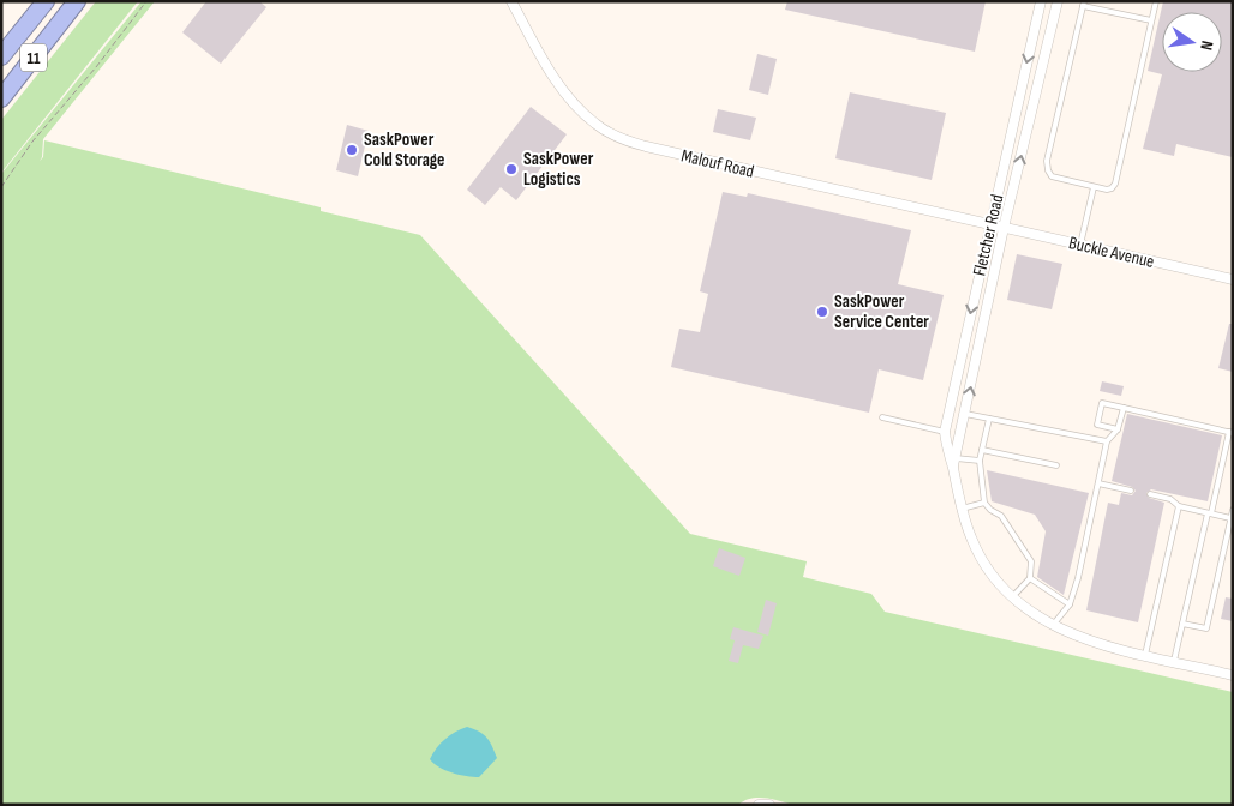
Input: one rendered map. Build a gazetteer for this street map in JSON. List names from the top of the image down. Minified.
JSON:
{"streets":{"highway":["11"],"street":["Malouf Road","Fletcher Road","Buckle Avenue"]},"crossings":[["Malouf Road","Fletcher Road"],["Malouf Road","Buckle Avenue"],["Fletcher Road","Buckle Avenue"]],"places":["SaskPower Cold Storage","SaskPower Logistics","SaskPower Service Center"],"north":"right"}
